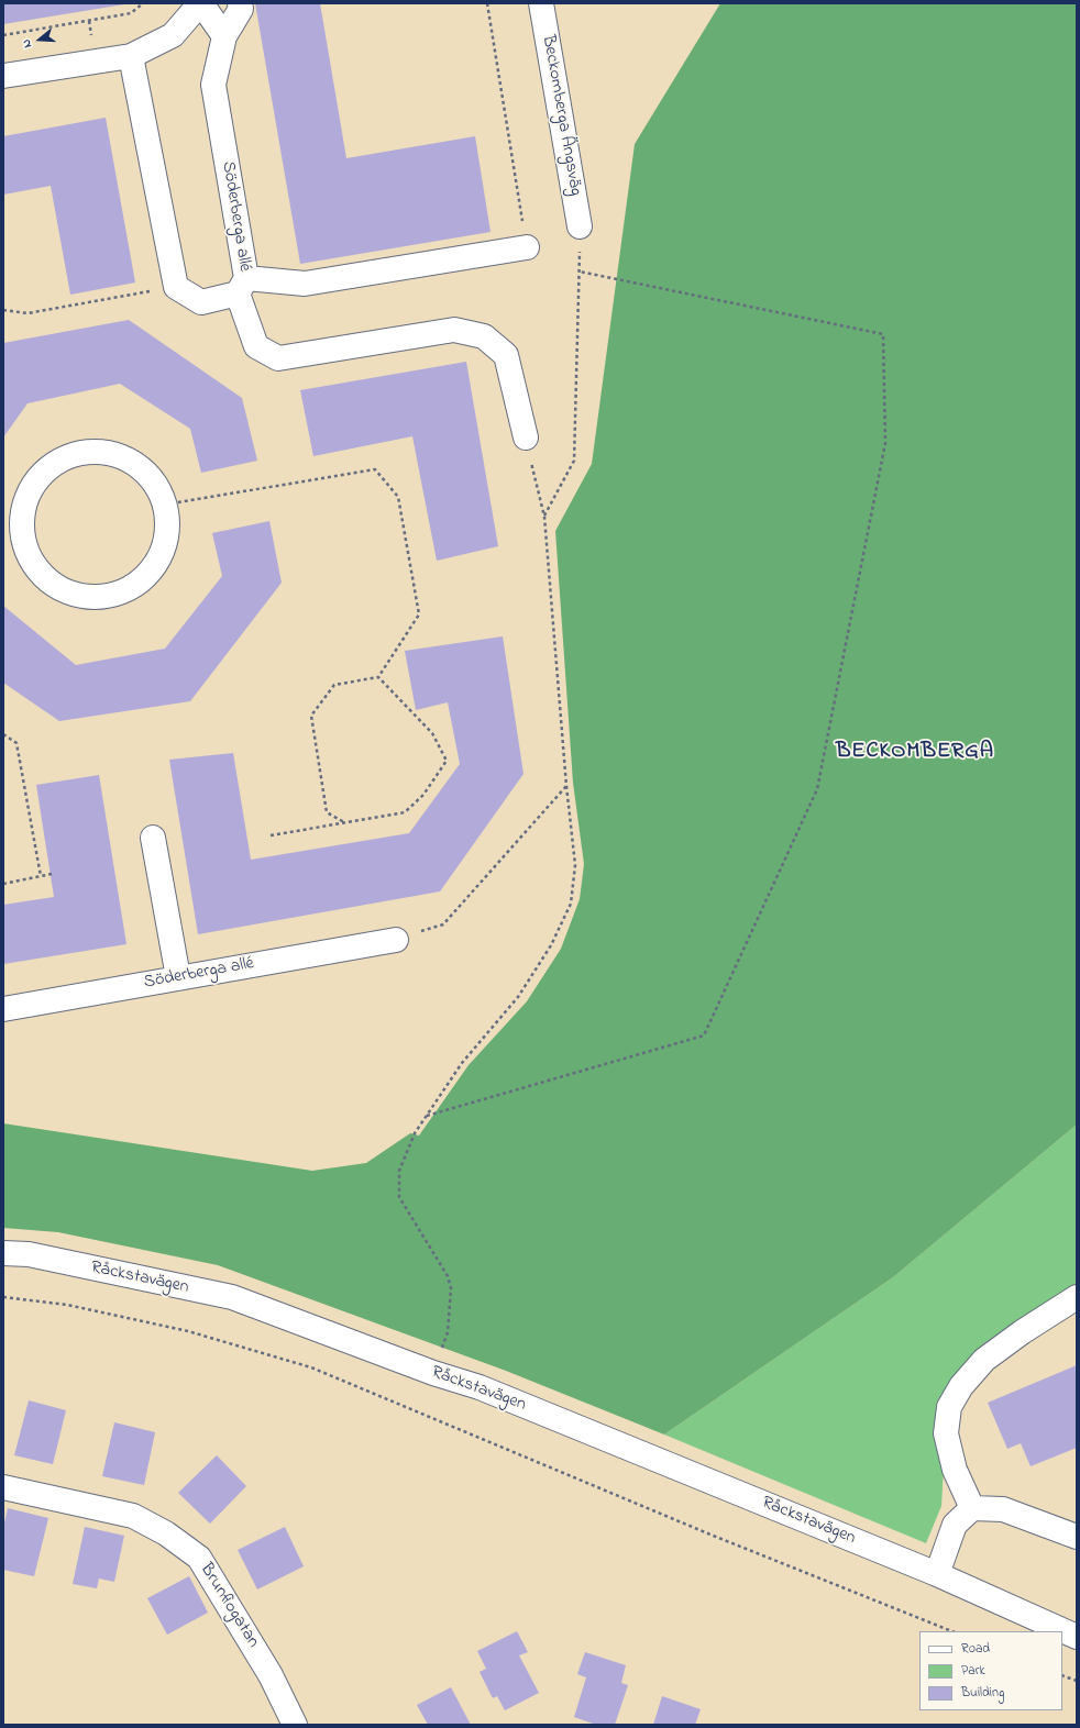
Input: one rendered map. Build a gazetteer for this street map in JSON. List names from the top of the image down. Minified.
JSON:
{"streets":{"street":["Beckomberga Ängsväg","Söderberga allé","Råckstavägen","Brunflogatan"]},"districts":["BECKOMBERGA"],"legend":["Road","Park","Building"],"north":"left"}
